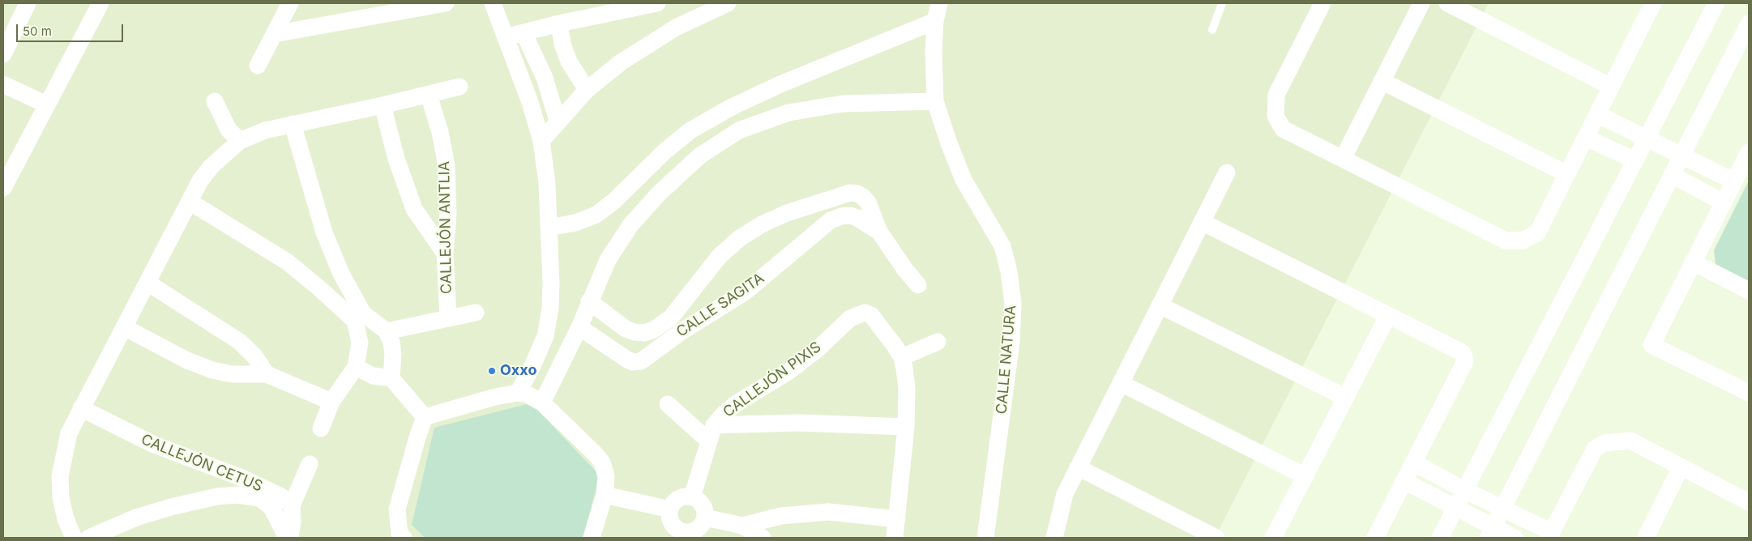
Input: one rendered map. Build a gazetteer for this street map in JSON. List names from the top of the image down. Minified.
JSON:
{"streets":{"street":["CALLEJÓN ANTLIA","CALLE SAGITA","CALLE NATURA","CALLEJÓN PIXIS","CALLEJÓN CETUS"]},"places":["Oxxo"],"scale_bar":"50 m"}
